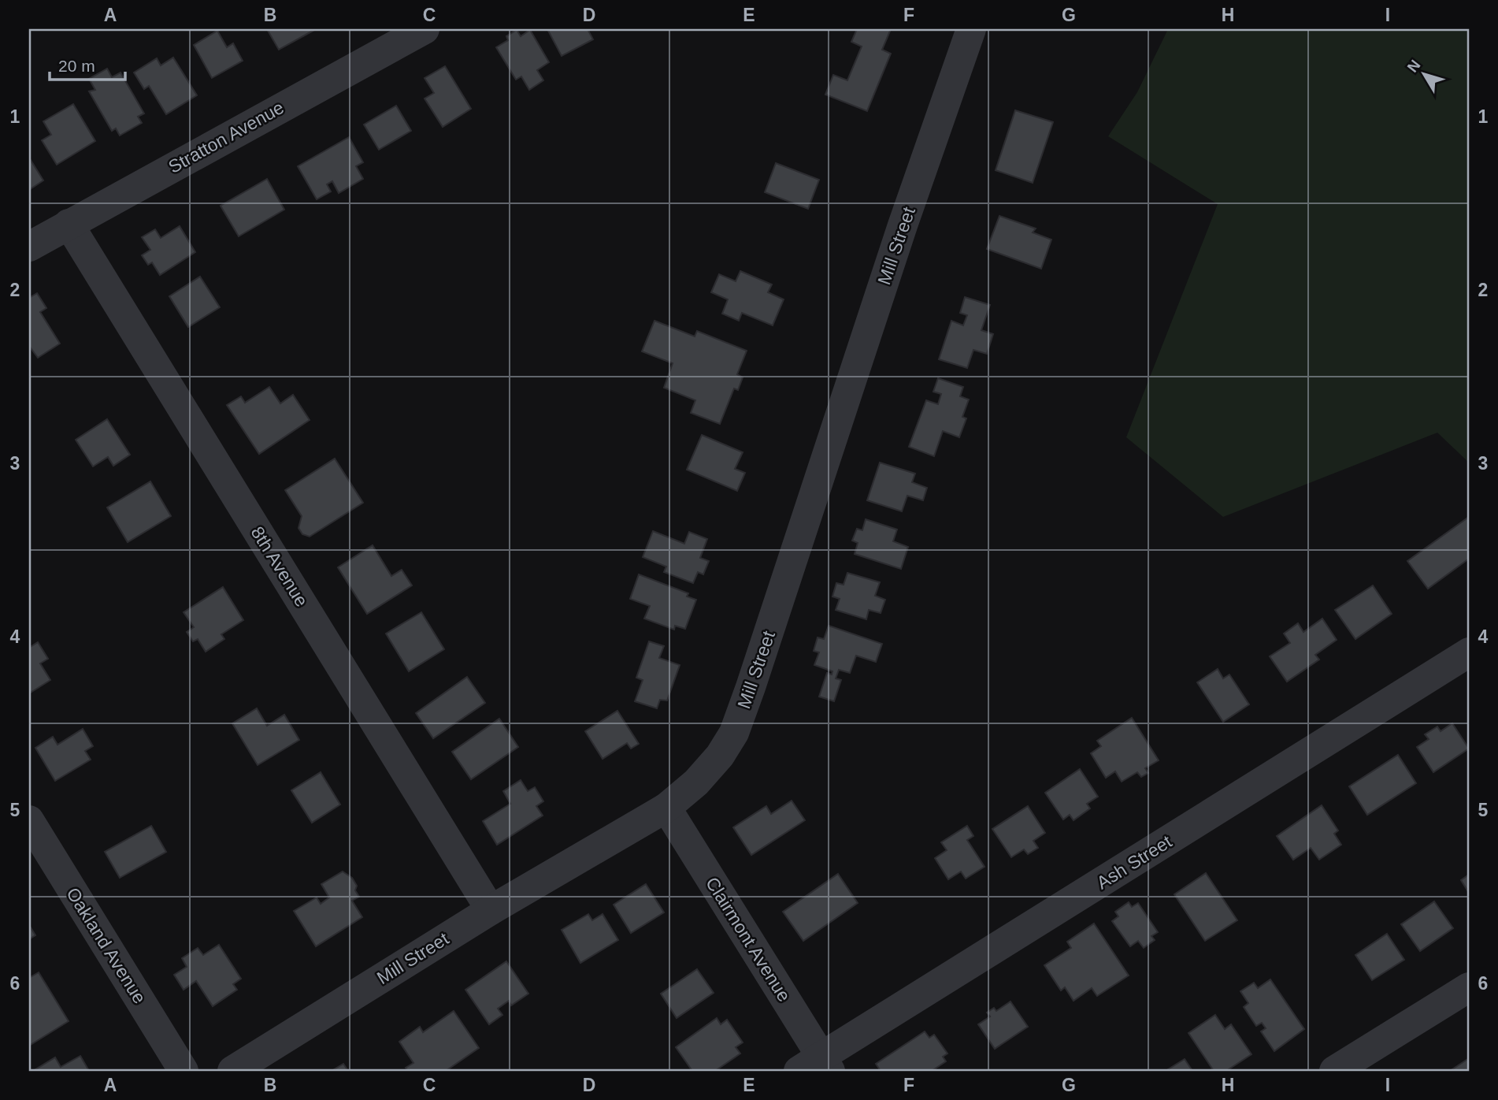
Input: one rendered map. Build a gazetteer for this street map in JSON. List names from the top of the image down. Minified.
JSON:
{"streets":{"street":["Stratton Avenue","Mill Street","8th Avenue","Ash Street","Clairmont Avenue","Oakland Avenue"]},"crossings":[["Stratton Avenue","8th Avenue"],["Mill Street","8th Avenue"],["Mill Street","Clairmont Avenue"],["Ash Street","Clairmont Avenue"]],"scale_bar":"20 m","north":"top left","grid":{"columns":["A","B","C","D","E","F","G","H","I"],"rows":["1","2","3","4","5","6"]}}
